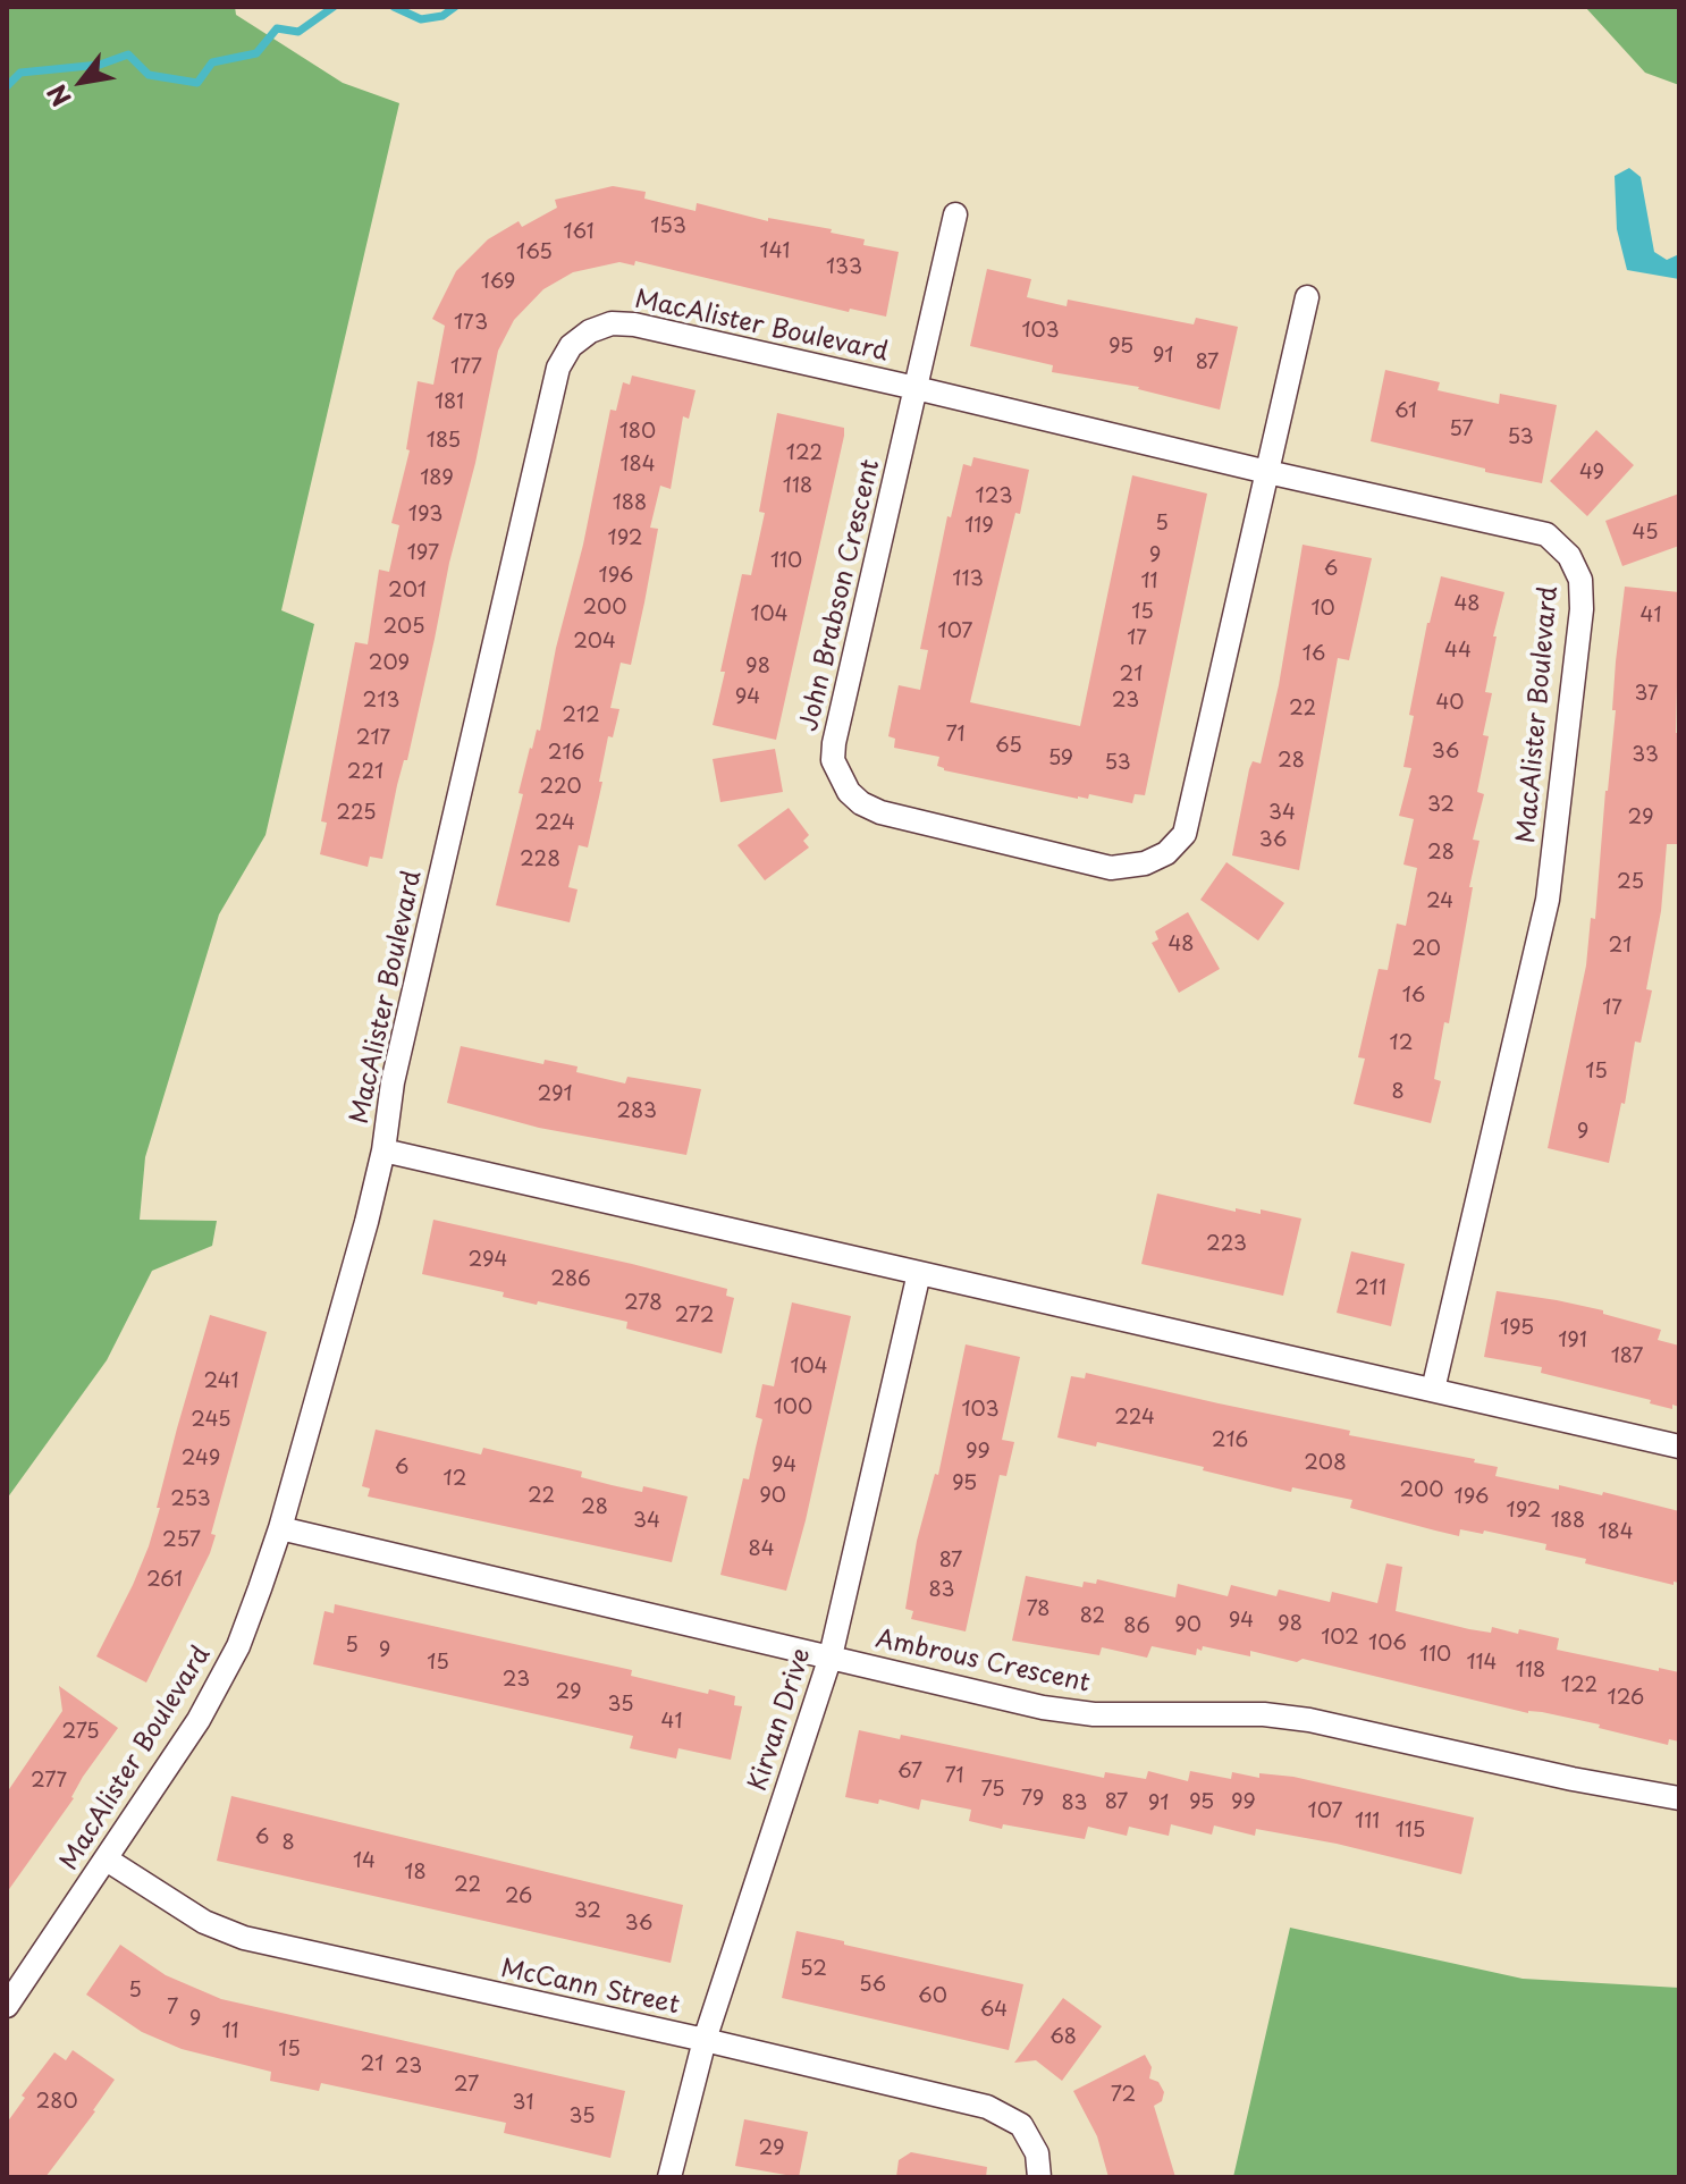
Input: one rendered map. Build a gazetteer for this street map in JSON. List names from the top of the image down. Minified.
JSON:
{"streets":{"street":["MacAlister Boulevard","John Brabson Crescent","Ambrous Crescent","Kirvan Drive","McCann Street"]},"crossings":[["MacAlister Boulevard","John Brabson Crescent"],["MacAlister Boulevard","Ambrous Crescent"],["MacAlister Boulevard","McCann Street"],["Ambrous Crescent","Kirvan Drive"],["Kirvan Drive","McCann Street"]],"house_numbers":["153","161","141","165","133","169","173","103","95","91","87","177","181","61","57","180","53","185","122","184","49","189","118","123","188","193","5","119","45","192","197","9","110","6","196","113","11","201","48","200","10","15","104","41","205","107","17","204","44","16","209","98","21","37","94","213","23","40","22","212","71","217","65","36","216","33","59","28","53","221","220","32","225","34","29","224","36","28","228","25","24","48","21","20","16","17","12","15","8","291","283","9","223","294","286","211","278","272","195","191","187","104","241","100","103","224","245","216","99","249","208","94","6","12","95","200","22","90","196","253","28","192","34","188","184","257","84","87","261","83","78","82","94","98","90","86","102","106","5","9","110","15","114","118","23","122","29","126","35","41","275","67","71","277","75","79","87","95","99","83","91","107","111","115","6","8","14","18","22","26","32","36","52","56","5","60","7","64","9","11","68","15","21","23","27","72","280","31","35","29"],"north":"bottom left"}
